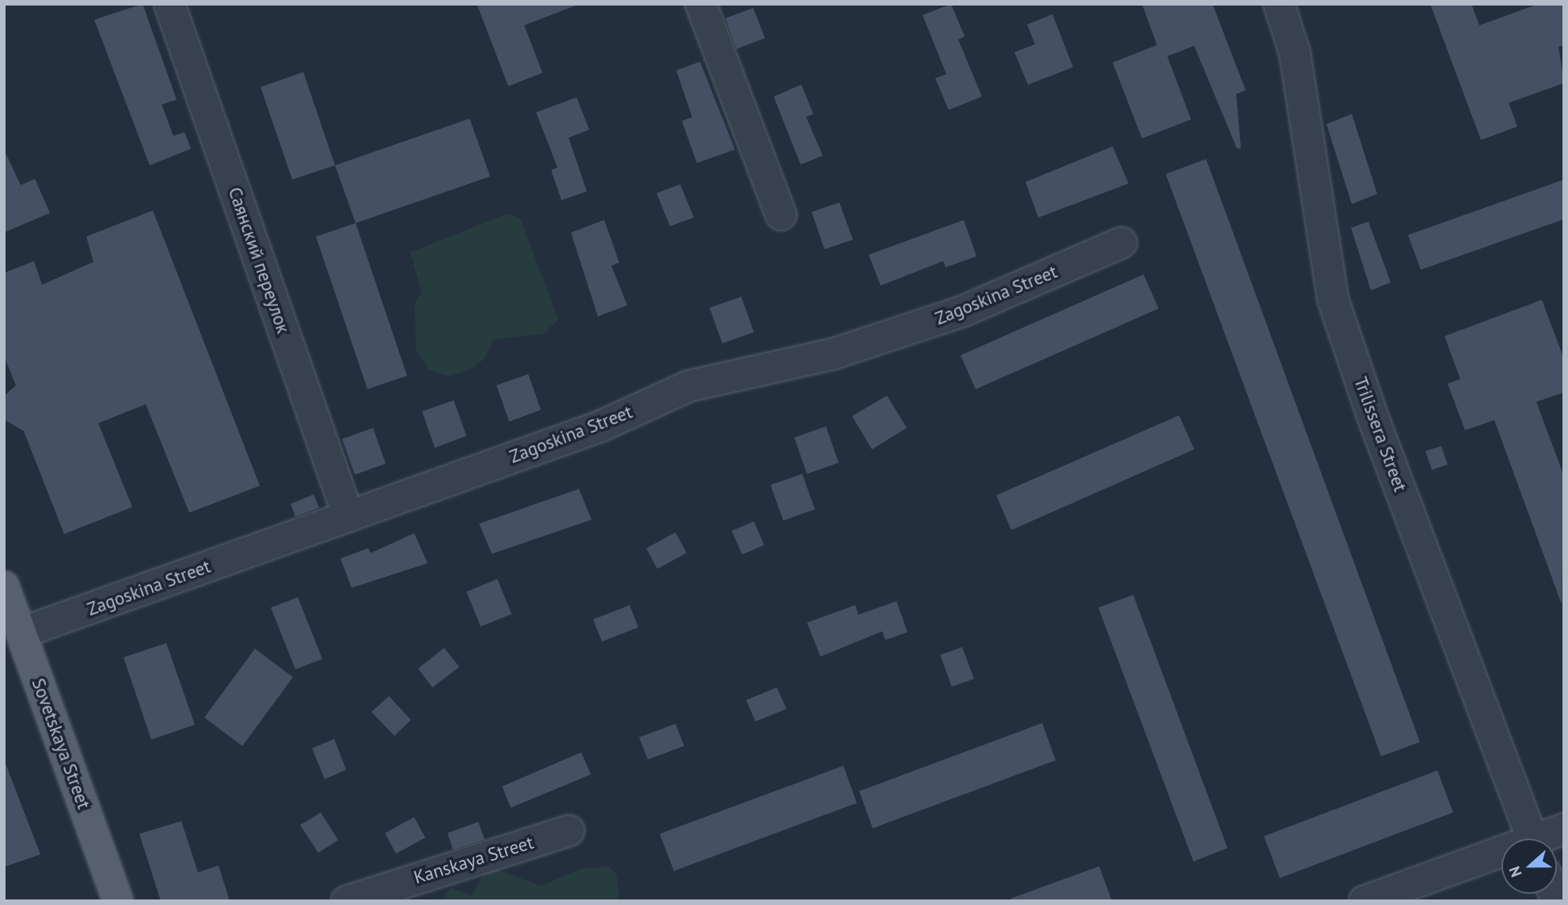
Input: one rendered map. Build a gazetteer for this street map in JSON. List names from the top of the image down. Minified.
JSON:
{"streets":{"main road":["Sovetskaya Street"],"street":["Саянский переулок","Zagoskina Street","Trilissera Street","Kanskaya Street"]},"crossings":[["Саянский переулок","Zagoskina Street"],["Zagoskina Street","Sovetskaya Street"]],"north":"left"}
